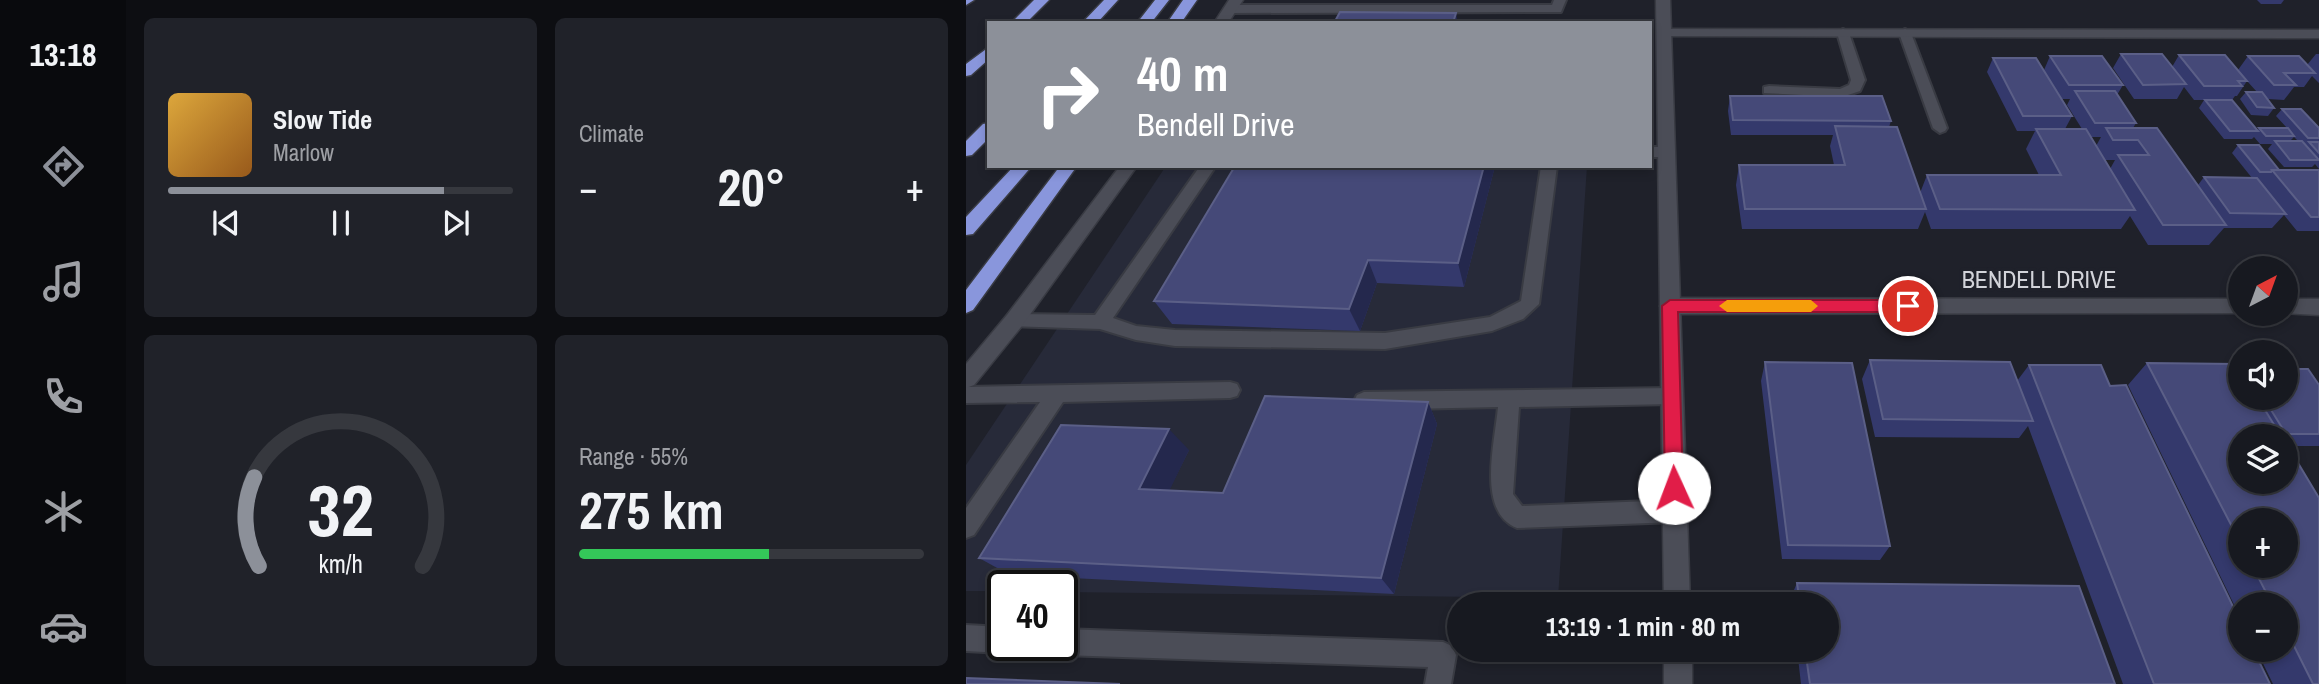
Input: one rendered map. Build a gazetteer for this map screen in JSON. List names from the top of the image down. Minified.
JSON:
{"streets":{"street":["BENDELL DRIVE"]},"north":"top right","page":{"tabs":"13:18","tile":["Climate",["Range · 55%","275 km"]],"turn":["40 m","Bendell Drive"],"song":["Slow Tide","Marlow"],"heat":["−","20°","+"],"map_buttons":["+","−"],"limit":"40","trip":"13:19 · 1 min · 80 m","gauge":["32","km/h"]}}
